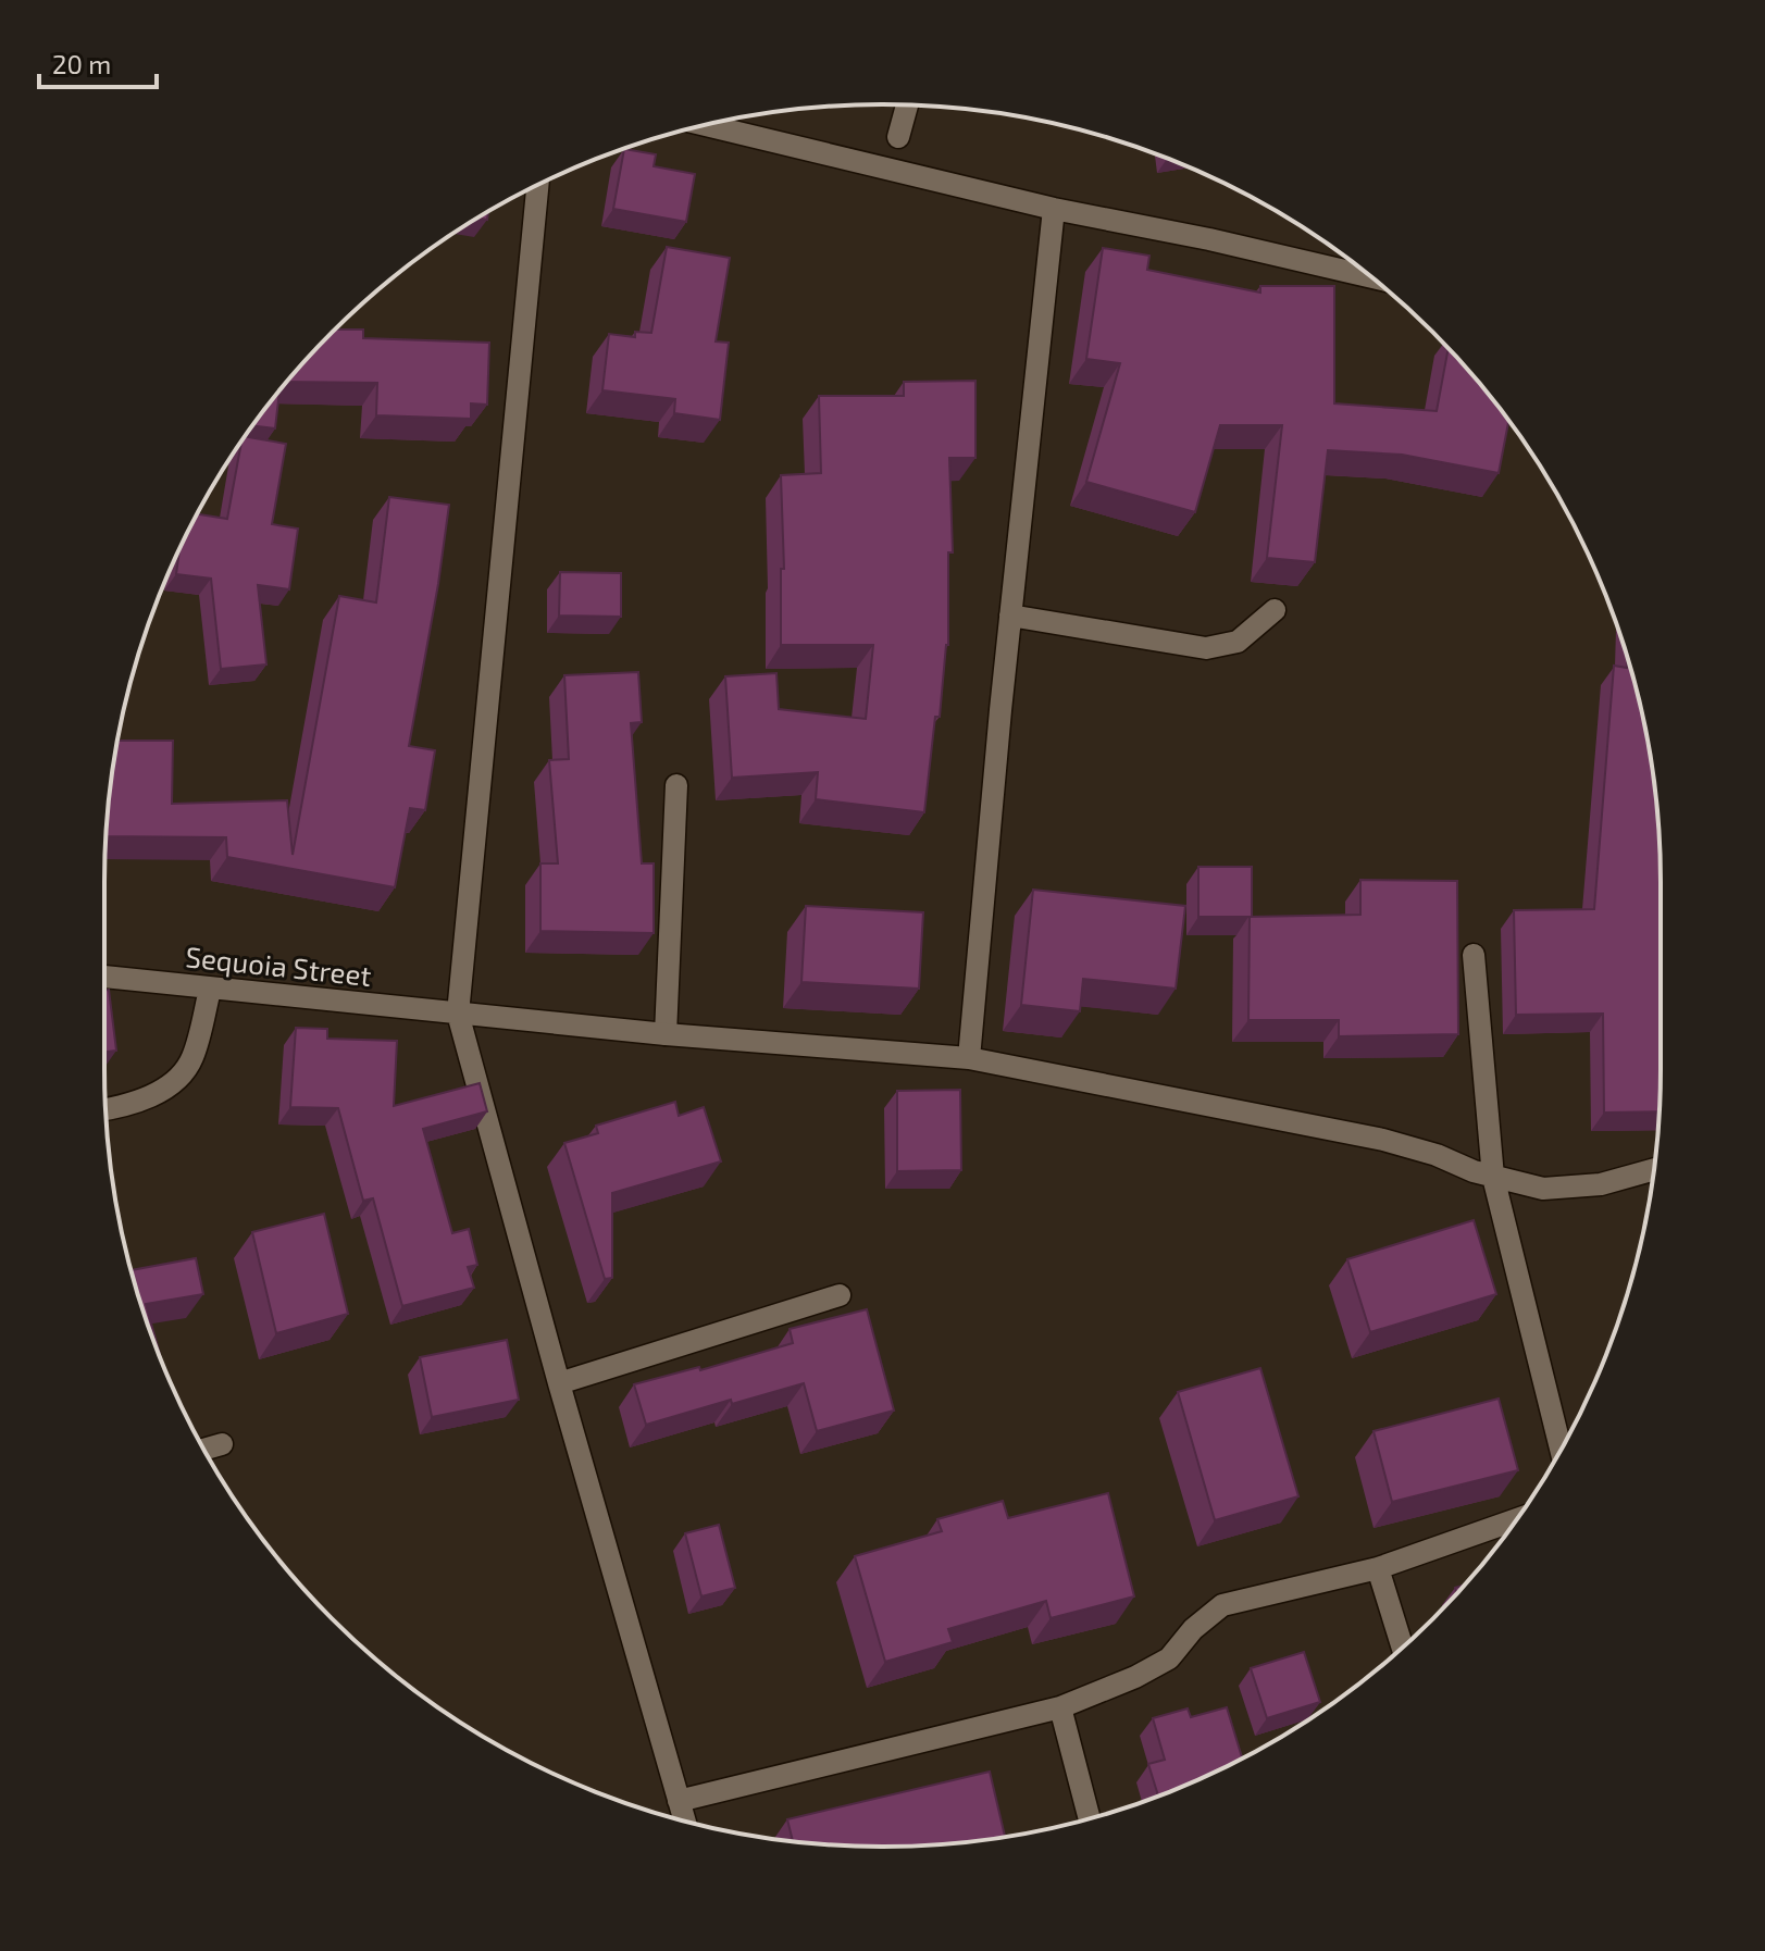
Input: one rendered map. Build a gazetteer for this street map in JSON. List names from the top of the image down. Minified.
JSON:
{"streets":{"street":["Sequoia Street"]},"scale_bar":"20 m"}
